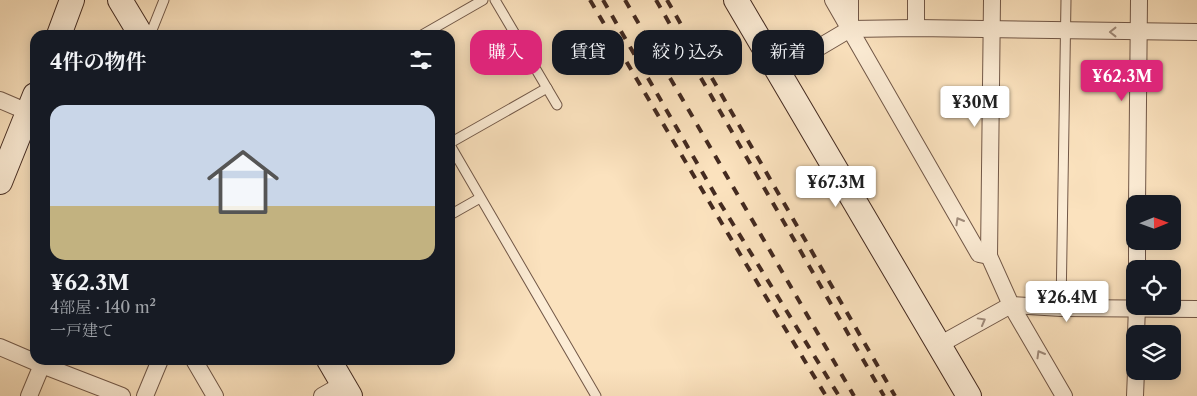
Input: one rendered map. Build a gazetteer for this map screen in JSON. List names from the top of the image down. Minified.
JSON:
{"north":"right","page":{"chip":["購入","賃貸","絞り込み","新着"],"heading":"4件の物件","price":["¥62.3M","¥30M","¥67.3M","¥26.4M"],"list":[{"name":"¥62.3M","note":"4部屋 · 140 m² · 一戸建て"}]}}
